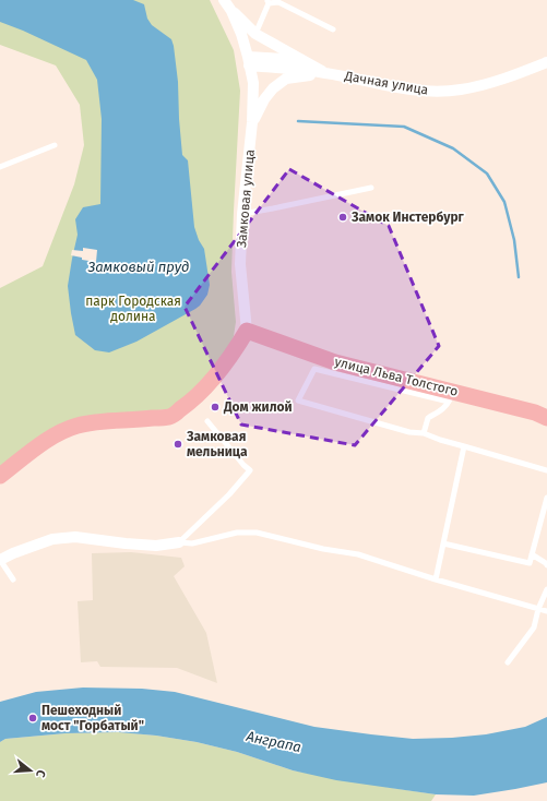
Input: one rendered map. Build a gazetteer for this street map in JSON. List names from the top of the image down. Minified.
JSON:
{"streets":{"main road":["улица Льва Толстого"],"street":["Дачная улица","Замковая улица"]},"crossings":[["Дачная улица","Замковая улица"],["Замковая улица","улица Льва Толстого"]],"water":["Замковый пруд","Анграпа"],"parks":["парк Городская долина"],"places":["Замок Инстербург","Дом жилой","Замковая мельница","Пешеходный мост \"Горбатый\""],"north":"right"}
